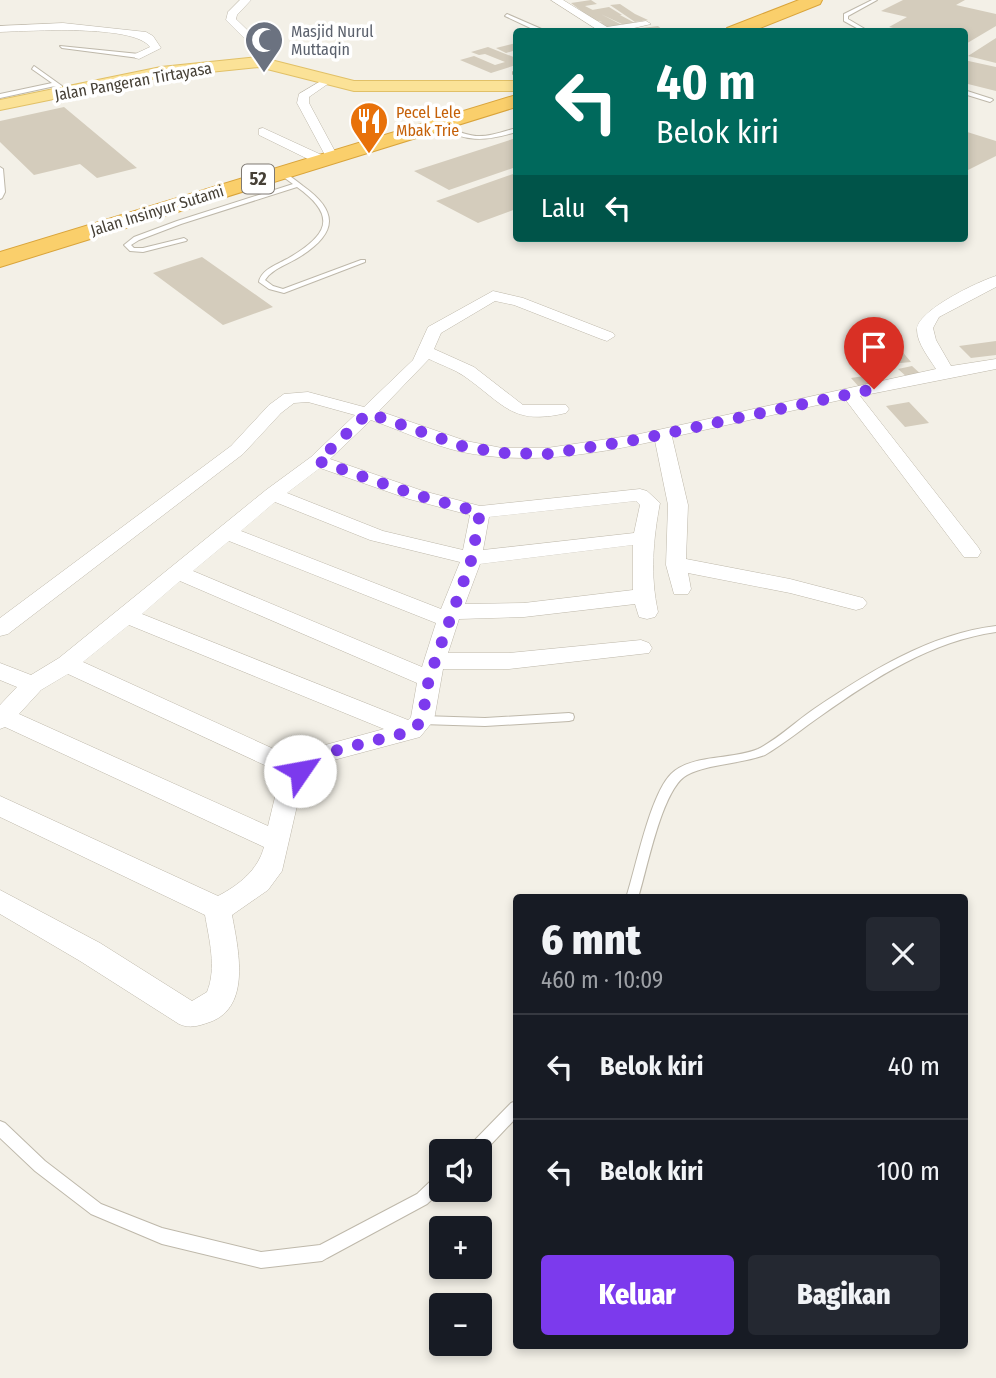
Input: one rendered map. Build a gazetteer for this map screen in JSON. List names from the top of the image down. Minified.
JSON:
{"streets":{"highway":["52","Jalan Insinyur Sutami"],"main road":["Jalan Pangeran Tirtayasa"]},"places":{"mosque":["Masjid Nurul Muttaqin"],"restaurant":["Pecel Lele Mbak Trie"]},"page":{"turn":["40 m","Belok kiri"],"then":"Lalu","heading":["6 mnt","460 m · 10:09"],"list":[{"name":"Belok kiri","value":"40 m"},{"name":"Belok kiri","value":"100 m"}],"map_buttons":["+","−"],"buttons":["Keluar","Bagikan"]}}
